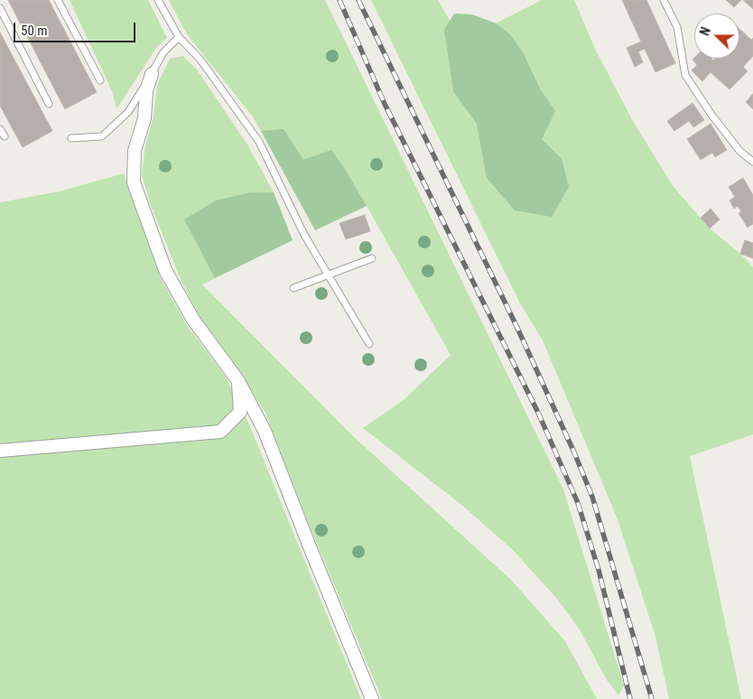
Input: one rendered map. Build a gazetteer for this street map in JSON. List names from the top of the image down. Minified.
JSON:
{"scale_bar":"50 m","north":"left"}
